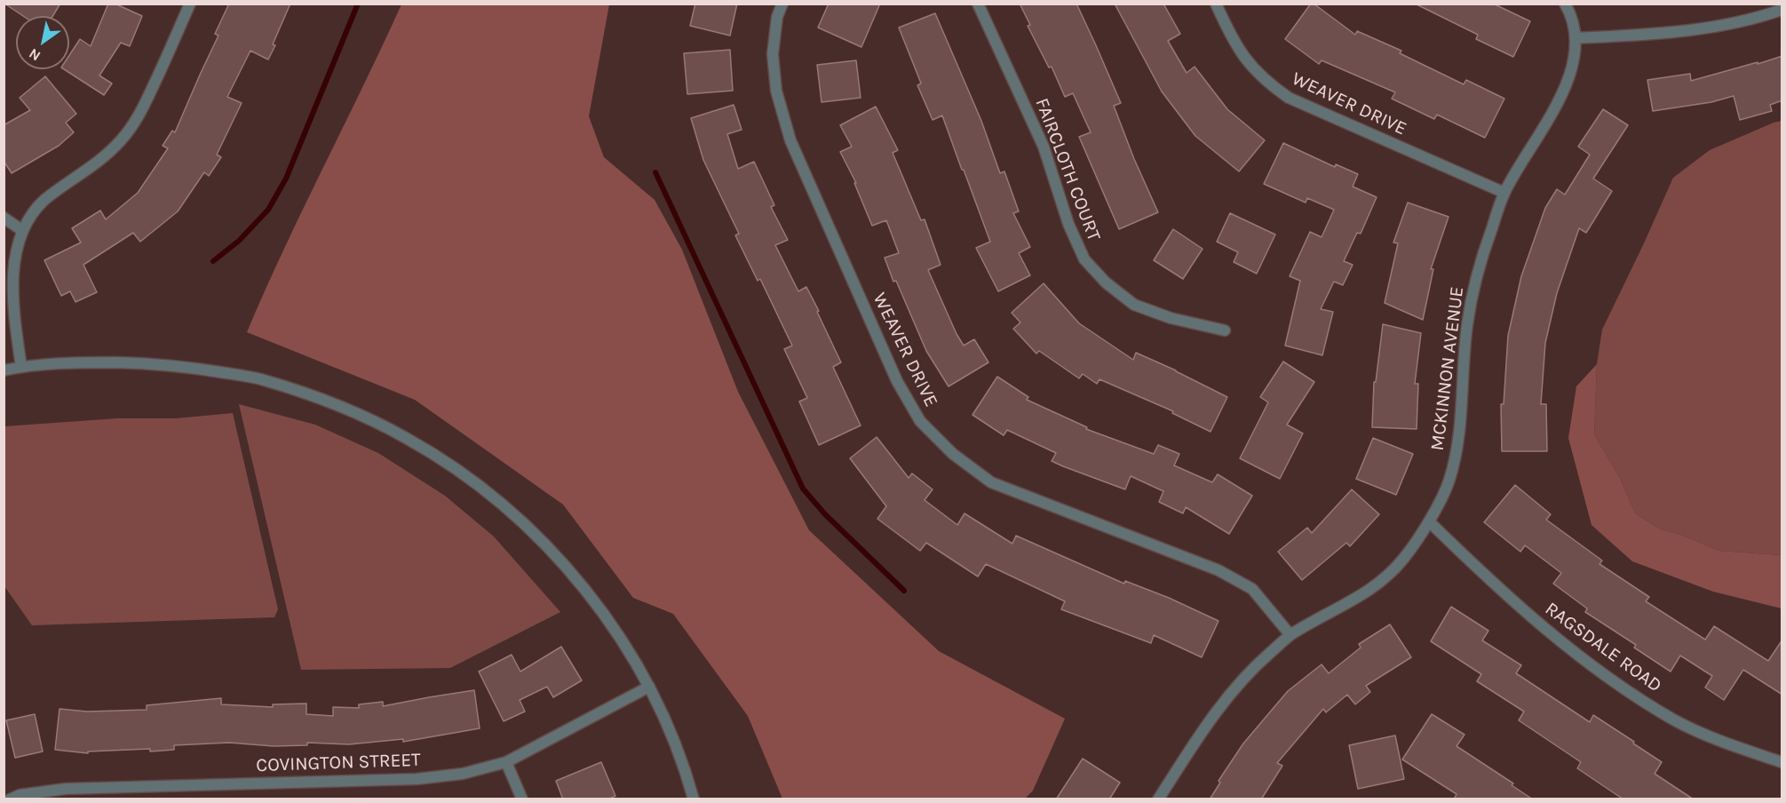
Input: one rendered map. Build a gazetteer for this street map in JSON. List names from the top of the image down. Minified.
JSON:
{"streets":{"street":["WEAVER DRIVE","FAIRCLOTH COURT","MCKINNON AVENUE","RAGSDALE ROAD","COVINGTON STREET"]},"crossings":[["WEAVER DRIVE","MCKINNON AVENUE"],["MCKINNON AVENUE","RAGSDALE ROAD"]],"north":"bottom left"}
